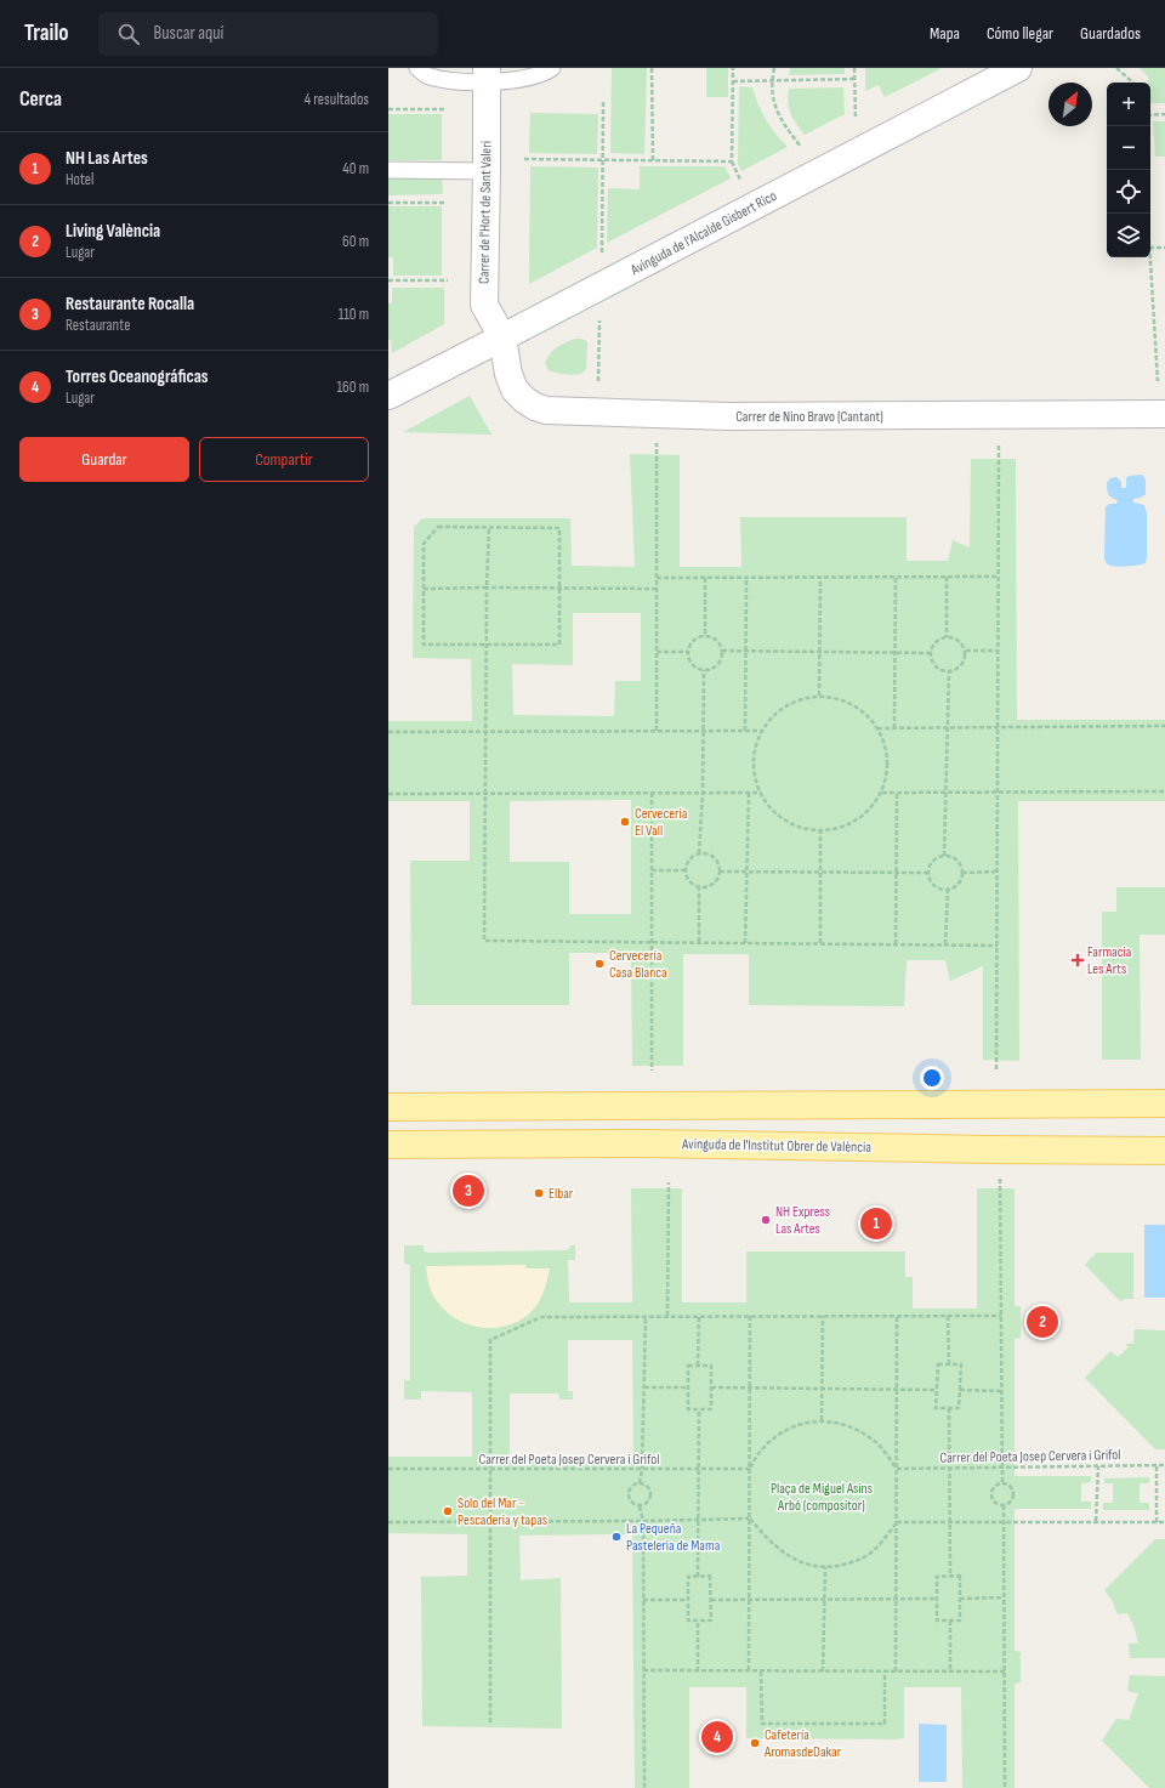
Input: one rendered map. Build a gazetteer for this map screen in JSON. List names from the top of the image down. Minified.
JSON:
{"streets":{"main road":["Avinguda de l'Institut Obrer de València"],"street":["Carrer de l'Hort de Sant Valeri","Avinguda de l'Alcalde Gisbert Rico","Carrer de Nino Bravo (Cantant)"],"path":["Carrer del Poeta Josep Cervera i Grifol"]},"crossings":[["Carrer de l'Hort de Sant Valeri","Avinguda de l'Alcalde Gisbert Rico"],["Carrer de l'Hort de Sant Valeri","Carrer de Nino Bravo (Cantant)"],["Avinguda de l'Alcalde Gisbert Rico","Carrer de Nino Bravo (Cantant)"]],"parks":["Plaça de Miguel Asins Arbó (compositor)"],"places":{"other":["Cervecería El Vall","Cervecería Casa Blanca","Elbar","NH Express Las Artes","Solo del Mar - Pescaderia y tapas","La Pequeña Pasteleria de Mama","Cafetería AromasdeDakar"],"health":["Farmacia Les Arts"]},"north":"top right","page":{"header":"Trailo","search":"Buscar aquí","nav":["Mapa","Cómo llegar","Guardados"],"heading":["Cerca","4 resultados"],"map_buttons":["+","−"],"list":[{"mark":"1","name":"NH Las Artes","note":"Hotel","value":"40 m"},{"mark":"2","name":"Living València","note":"Lugar","value":"60 m"},{"mark":"3","name":"Restaurante Rocalla","note":"Restaurante","value":"110 m"},{"mark":"4","name":"Torres Oceanográficas","note":"Lugar","value":"160 m"}],"buttons":["Guardar","Compartir"],"pins":["3","1","2","4"]}}
